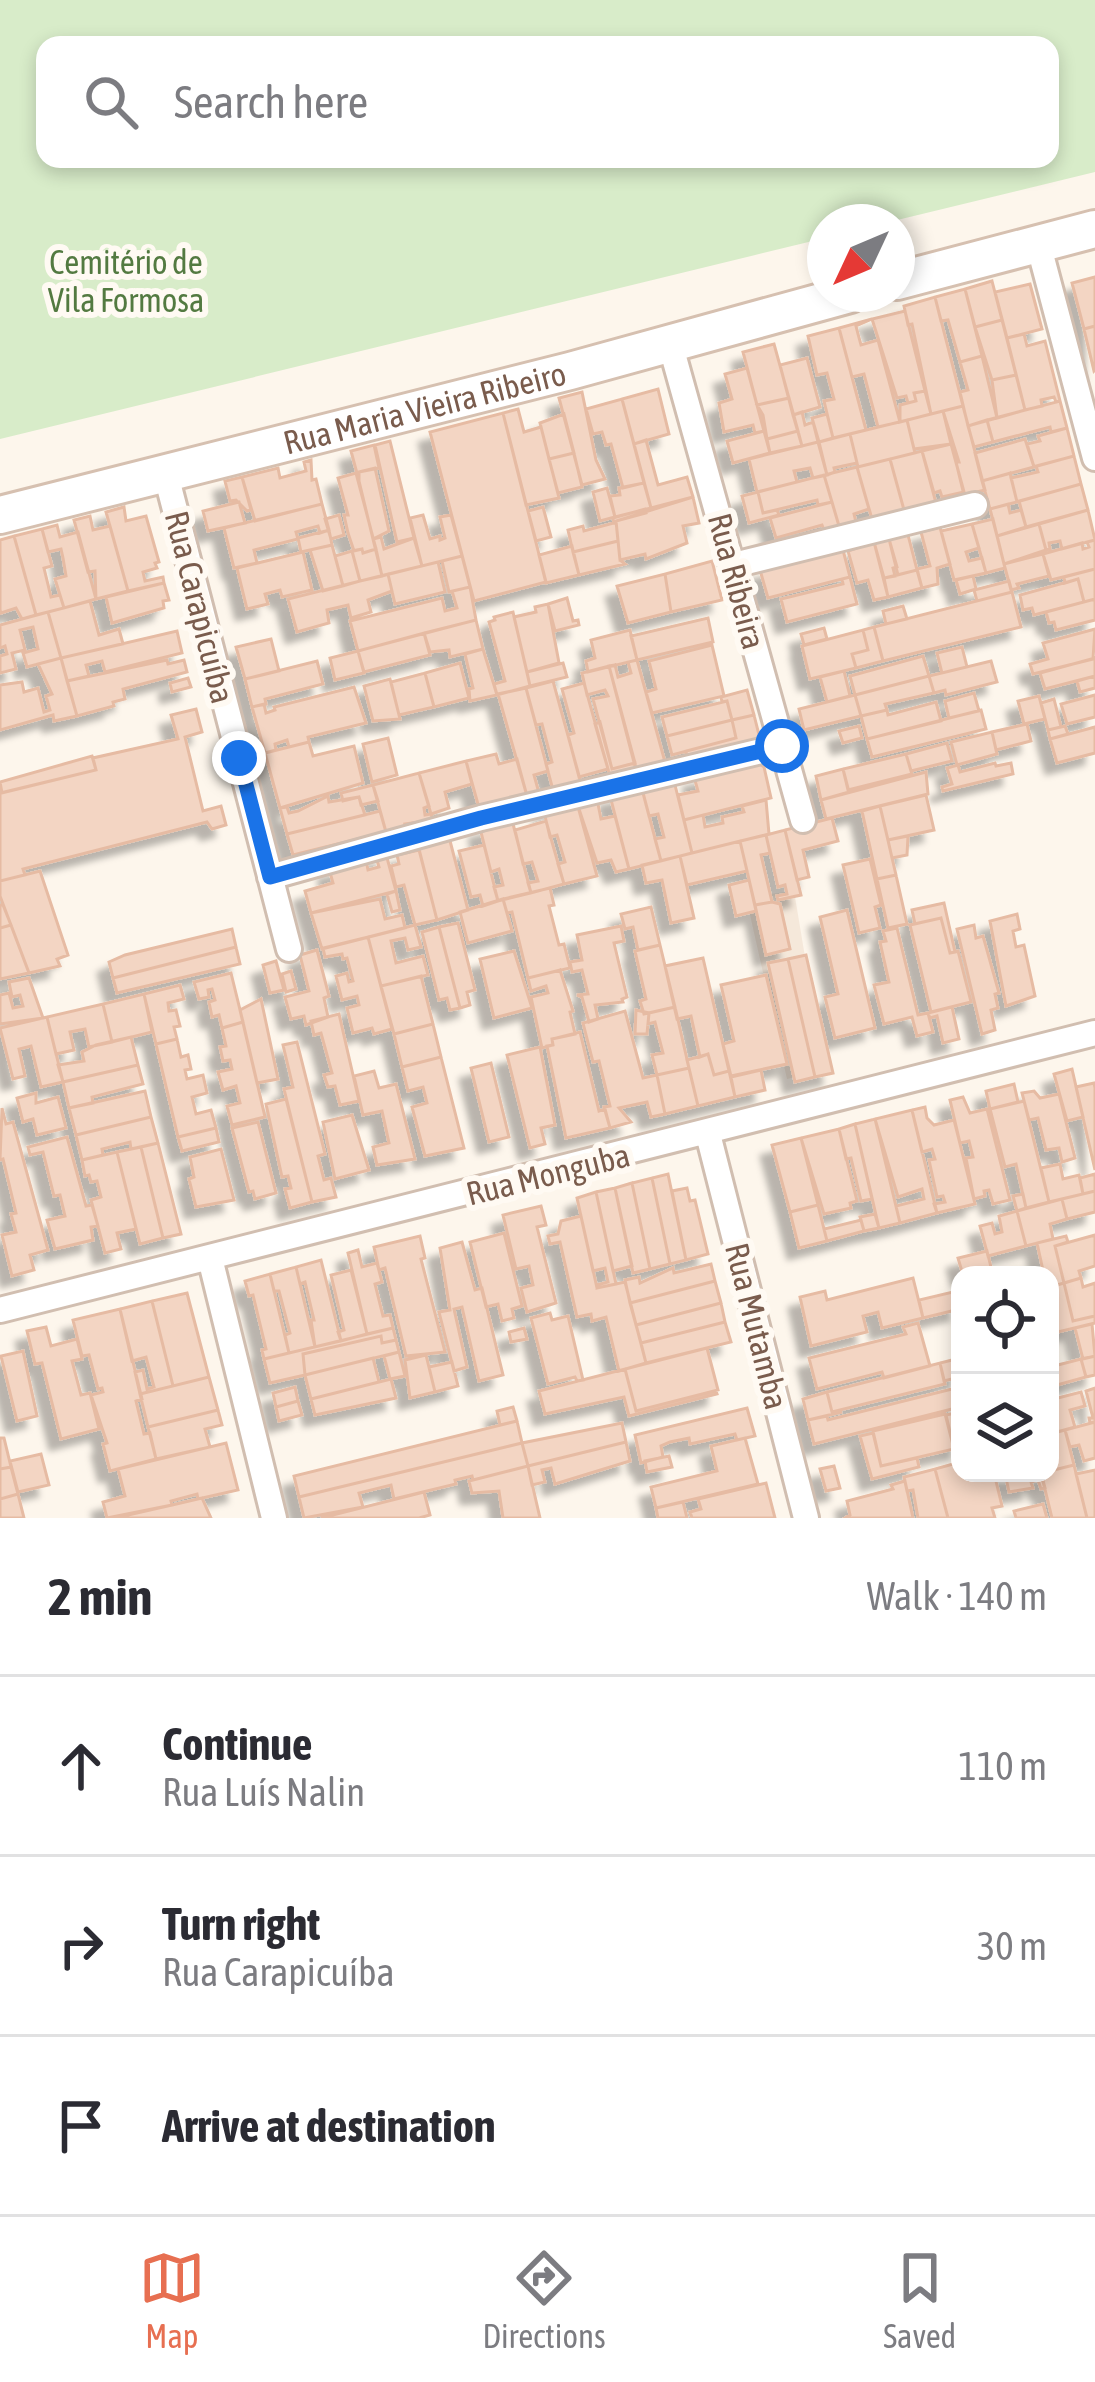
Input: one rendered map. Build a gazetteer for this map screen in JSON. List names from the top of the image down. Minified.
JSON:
{"streets":{"street":["Rua Maria Vieira Ribeiro","Rua Ribeira","Rua Carapicuíba","Rua Monguba","Rua Mutamba"]},"crossings":[["Rua Maria Vieira Ribeiro","Rua Ribeira"],["Rua Maria Vieira Ribeiro","Rua Carapicuíba"],["Rua Monguba","Rua Mutamba"]],"parks":["Cemitério de Vila Formosa"],"north":"bottom left","page":{"search":"Search here","heading":["2 min","Walk · 140 m"],"list":[["Continue","Rua Luís Nalin","110 m"],["Turn right","Rua Carapicuíba","30 m"],"Arrive at destination"],"nav":["Map","Directions","Saved"]}}
